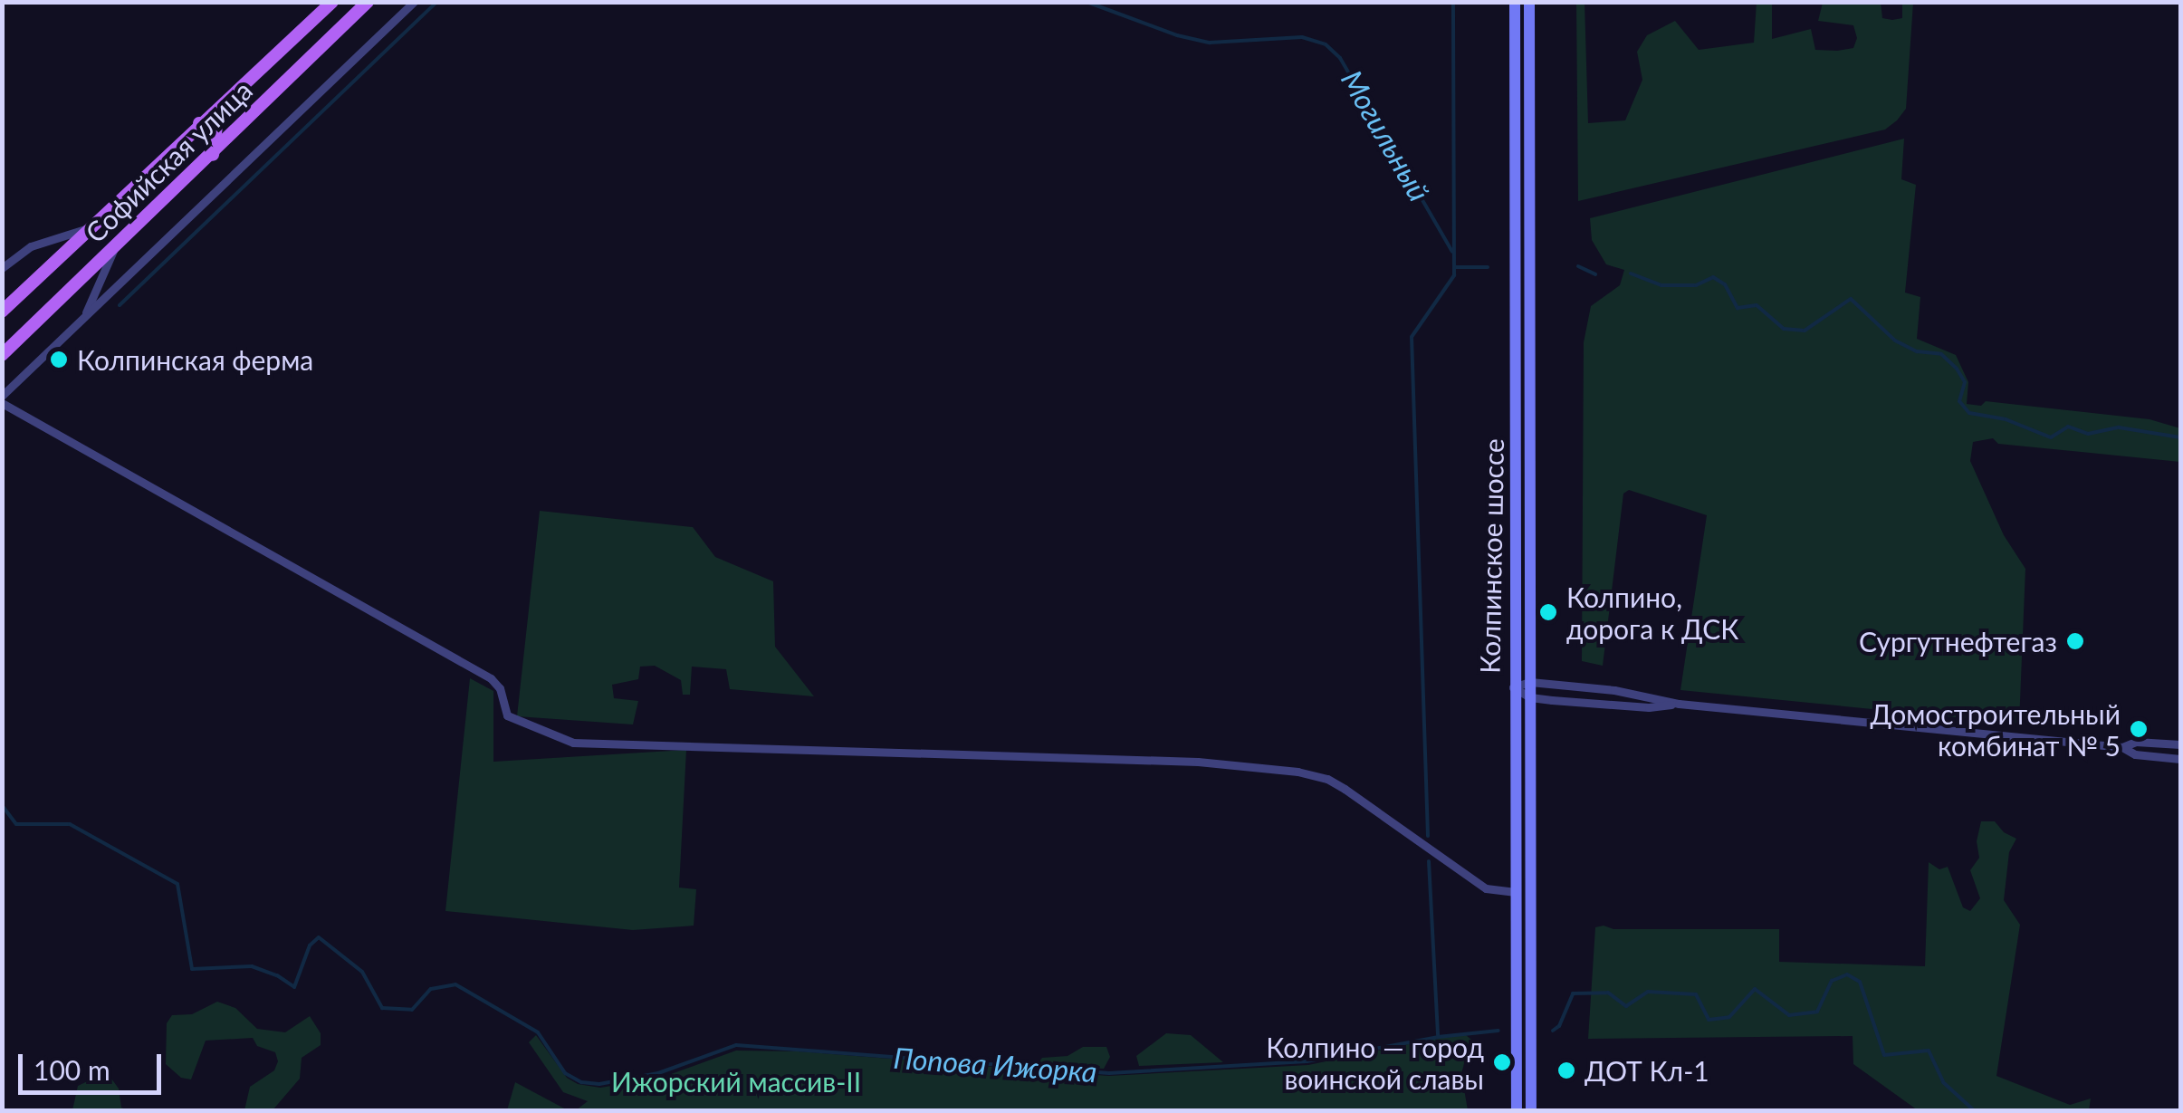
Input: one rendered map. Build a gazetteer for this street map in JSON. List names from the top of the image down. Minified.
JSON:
{"streets":{"main road":["Софийская улица","Колпинское шоссе"]},"water":["Могильный","Попова Ижорка"],"parks":["Ижорский массив-II"],"places":["Колпинская ферма","Колпино, дорога к ДСК","Сургутнефтегаз","Домостроительный комбинат № 5","Колпино — город воинской славы","ДОТ Кл-1"],"scale_bar":"100 m"}
